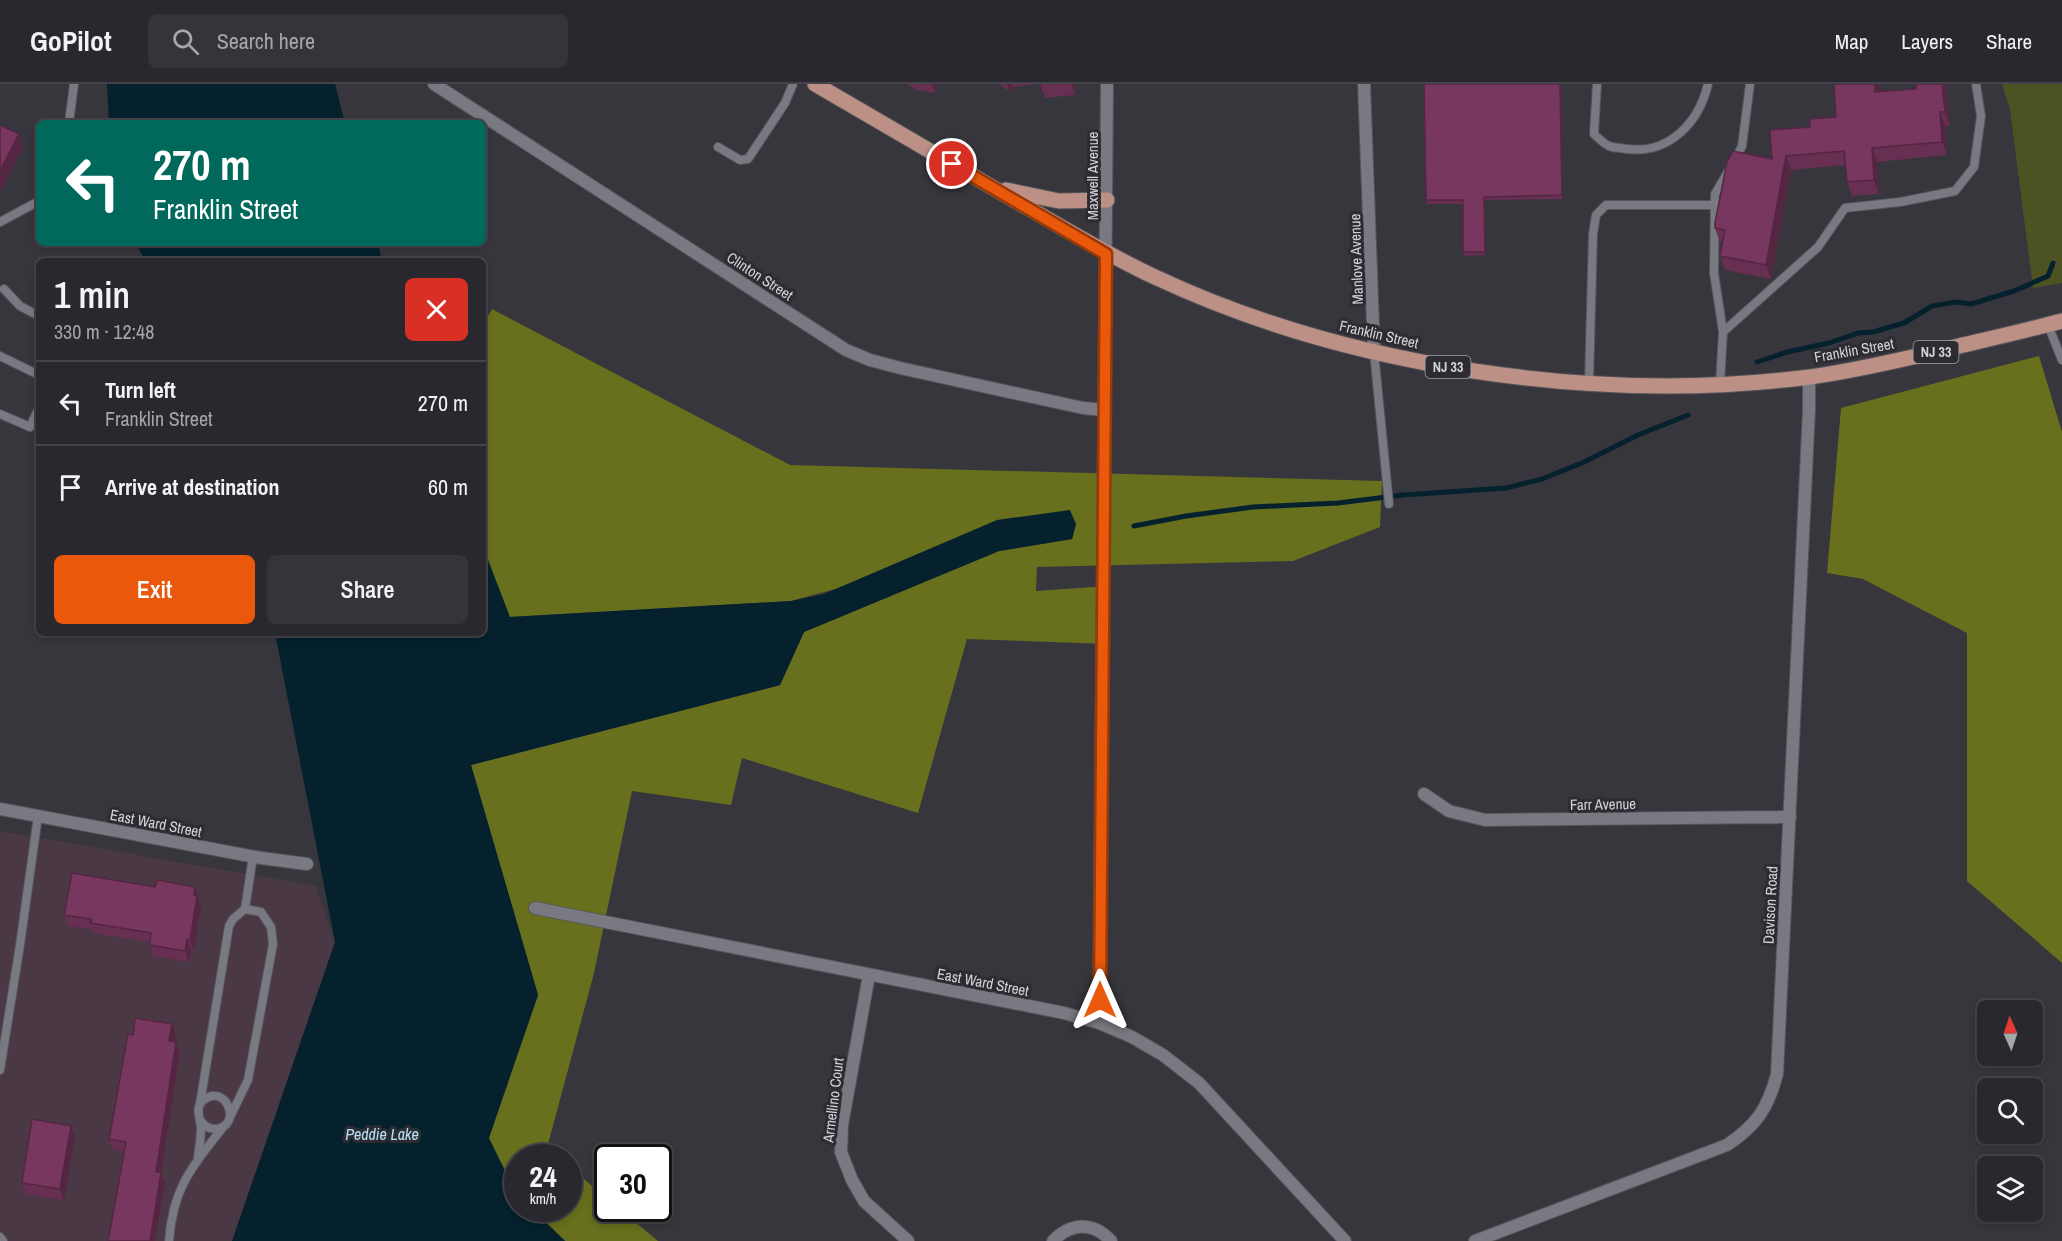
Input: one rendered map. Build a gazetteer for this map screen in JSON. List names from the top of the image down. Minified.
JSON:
{"streets":{"main road":["Franklin Street","NJ 33"],"street":["Maxwell Avenue","Manlove Avenue","Clinton Street","Farr Avenue","East Ward Street","Davison Road","Armellino Court"]},"crossings":[["Maxwell Avenue","Clinton Street"],["Maxwell Avenue","Franklin Street"],["Maxwell Avenue","East Ward Street"],["Manlove Avenue","Franklin Street"],["Franklin Street","Davison Road"],["Farr Avenue","Davison Road"],["East Ward Street","Armellino Court"]],"water":["Peddie Lake"],"north":"top","page":{"header":"GoPilot","search":"Search here","nav":["Map","Layers","Share"],"turn":["270 m","Franklin Street"],"heading":["1 min","330 m · 12:48"],"list":[{"name":"Turn left","note":"Franklin Street","value":"270 m"},{"name":"Arrive at destination","value":"60 m"}],"buttons":["Exit","Share"],"speed":"24 km/h","limit":"30"}}
